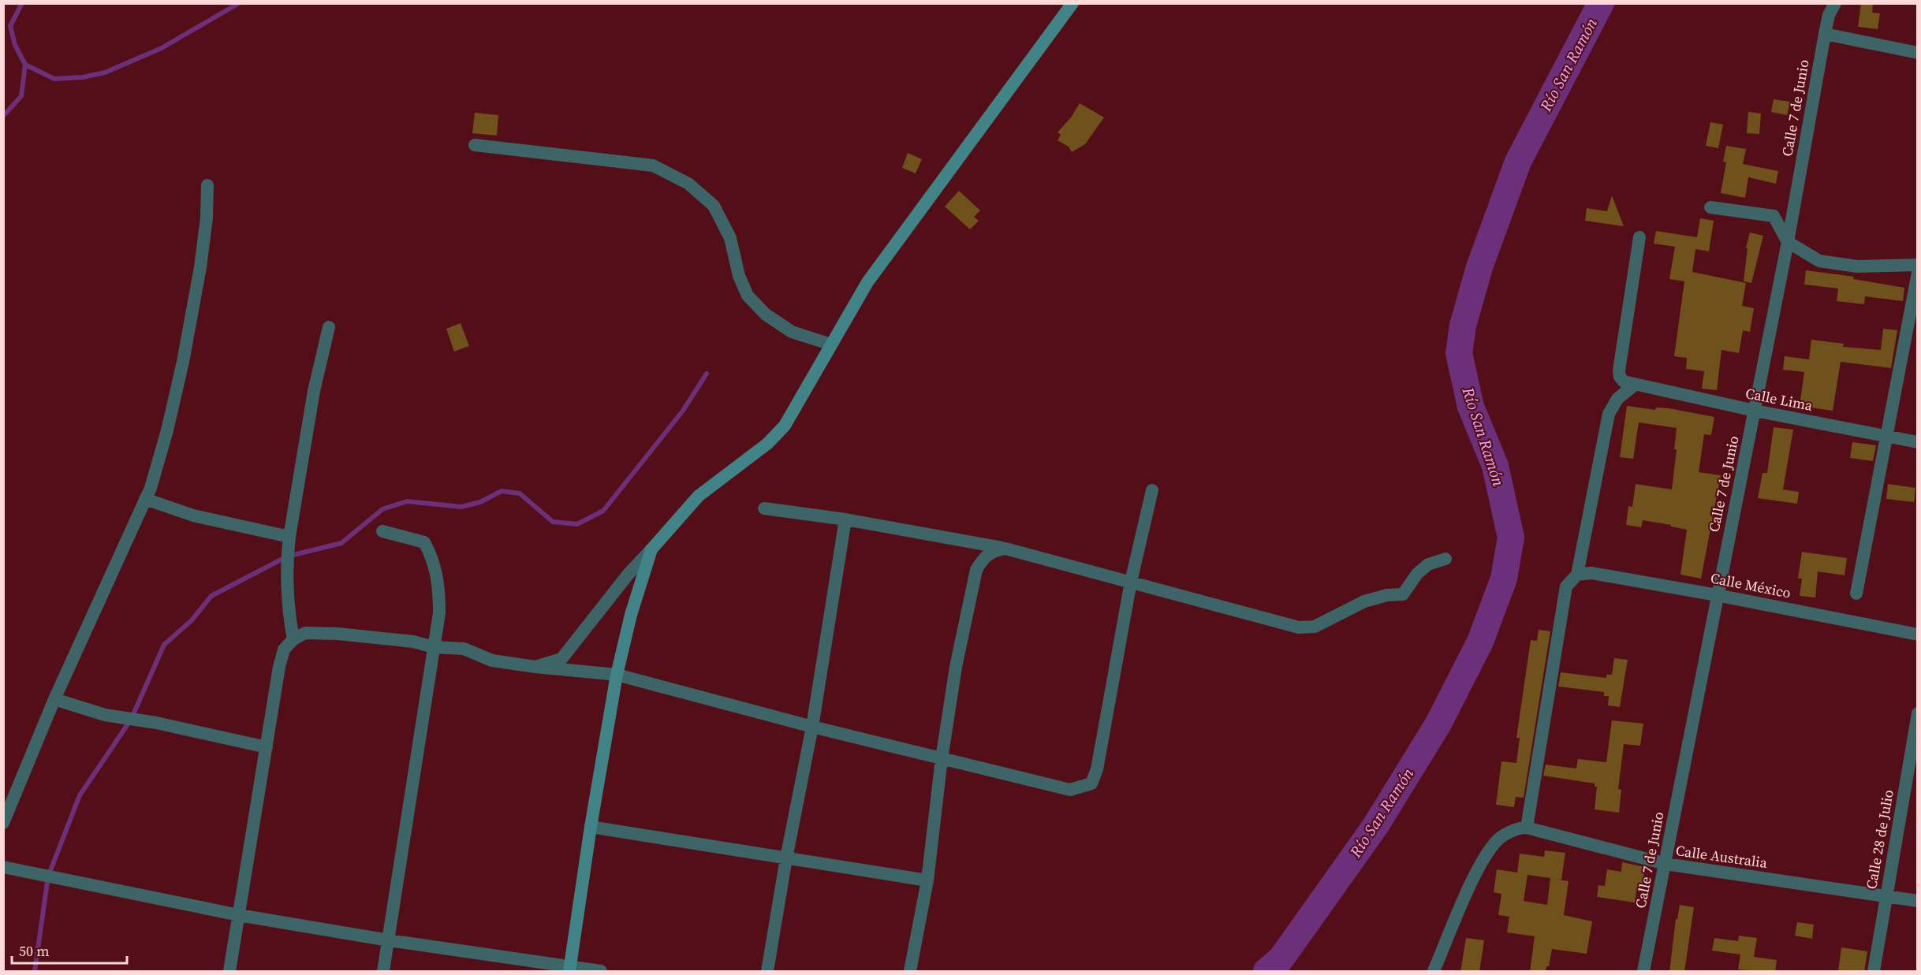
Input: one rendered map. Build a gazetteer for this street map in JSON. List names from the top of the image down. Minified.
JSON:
{"streets":{"street":["Calle 7 de Junio","Calle Lima","Calle México","Calle 28 de Julio","Calle Australia"]},"crossings":[["Calle 7 de Junio","Calle Lima"],["Calle 7 de Junio","Calle México"],["Calle 7 de Junio","Calle Australia"],["Calle 28 de Julio","Calle Australia"]],"water":["Río San Ramón"],"scale_bar":"50 m"}
